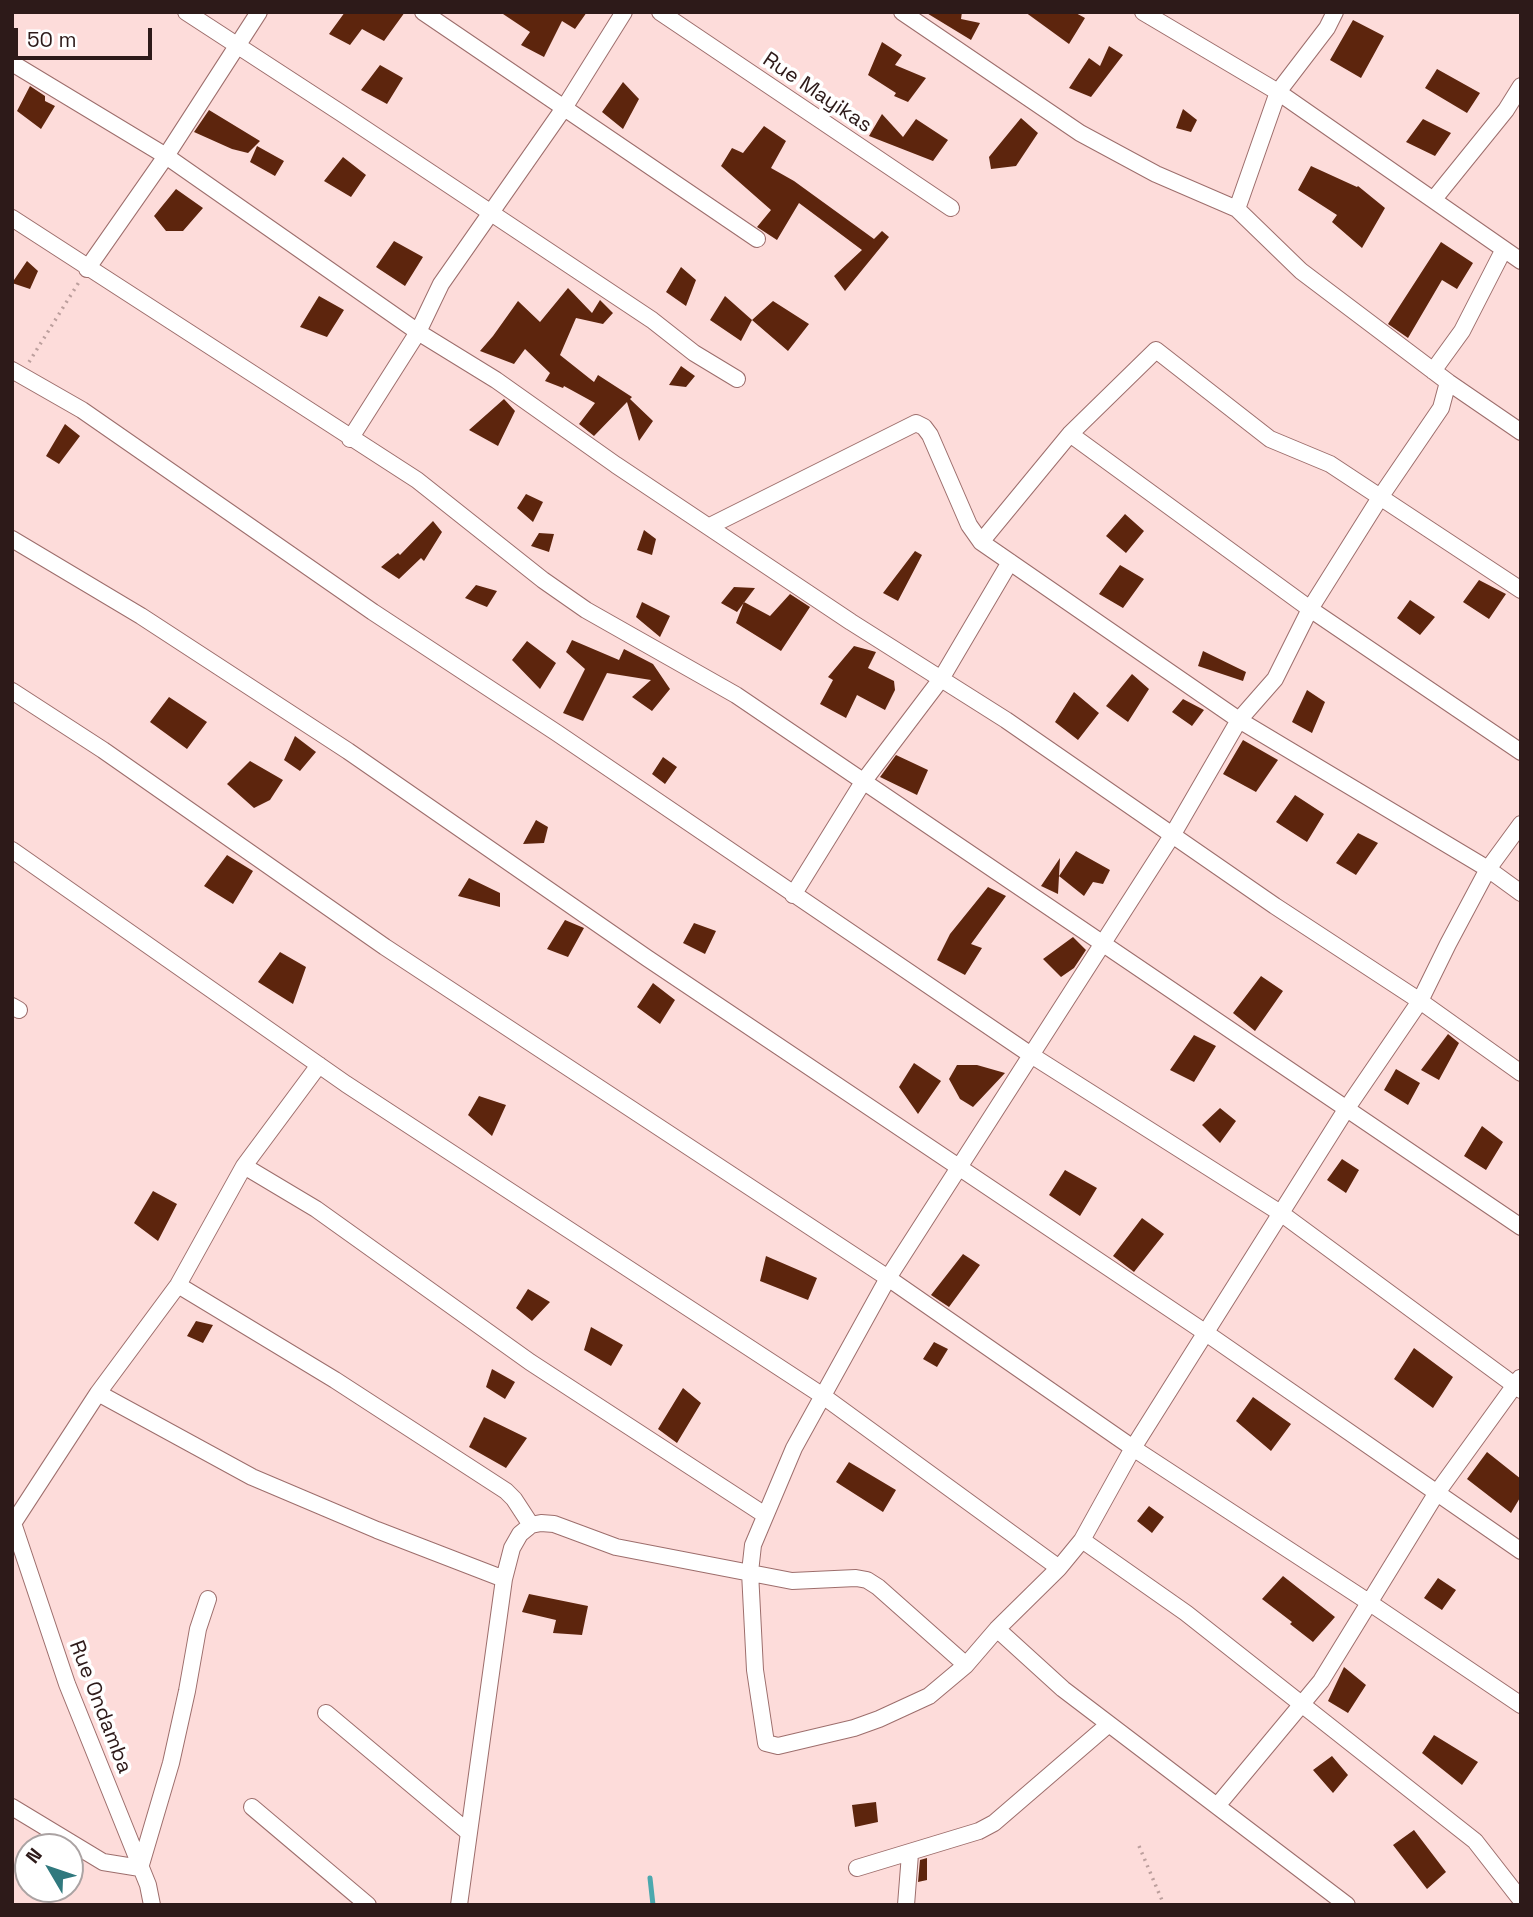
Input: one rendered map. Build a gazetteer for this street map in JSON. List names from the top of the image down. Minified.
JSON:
{"streets":{"street":["Rue Mayikas","Rue Ondamba"]},"scale_bar":"50 m","north":"top left"}
